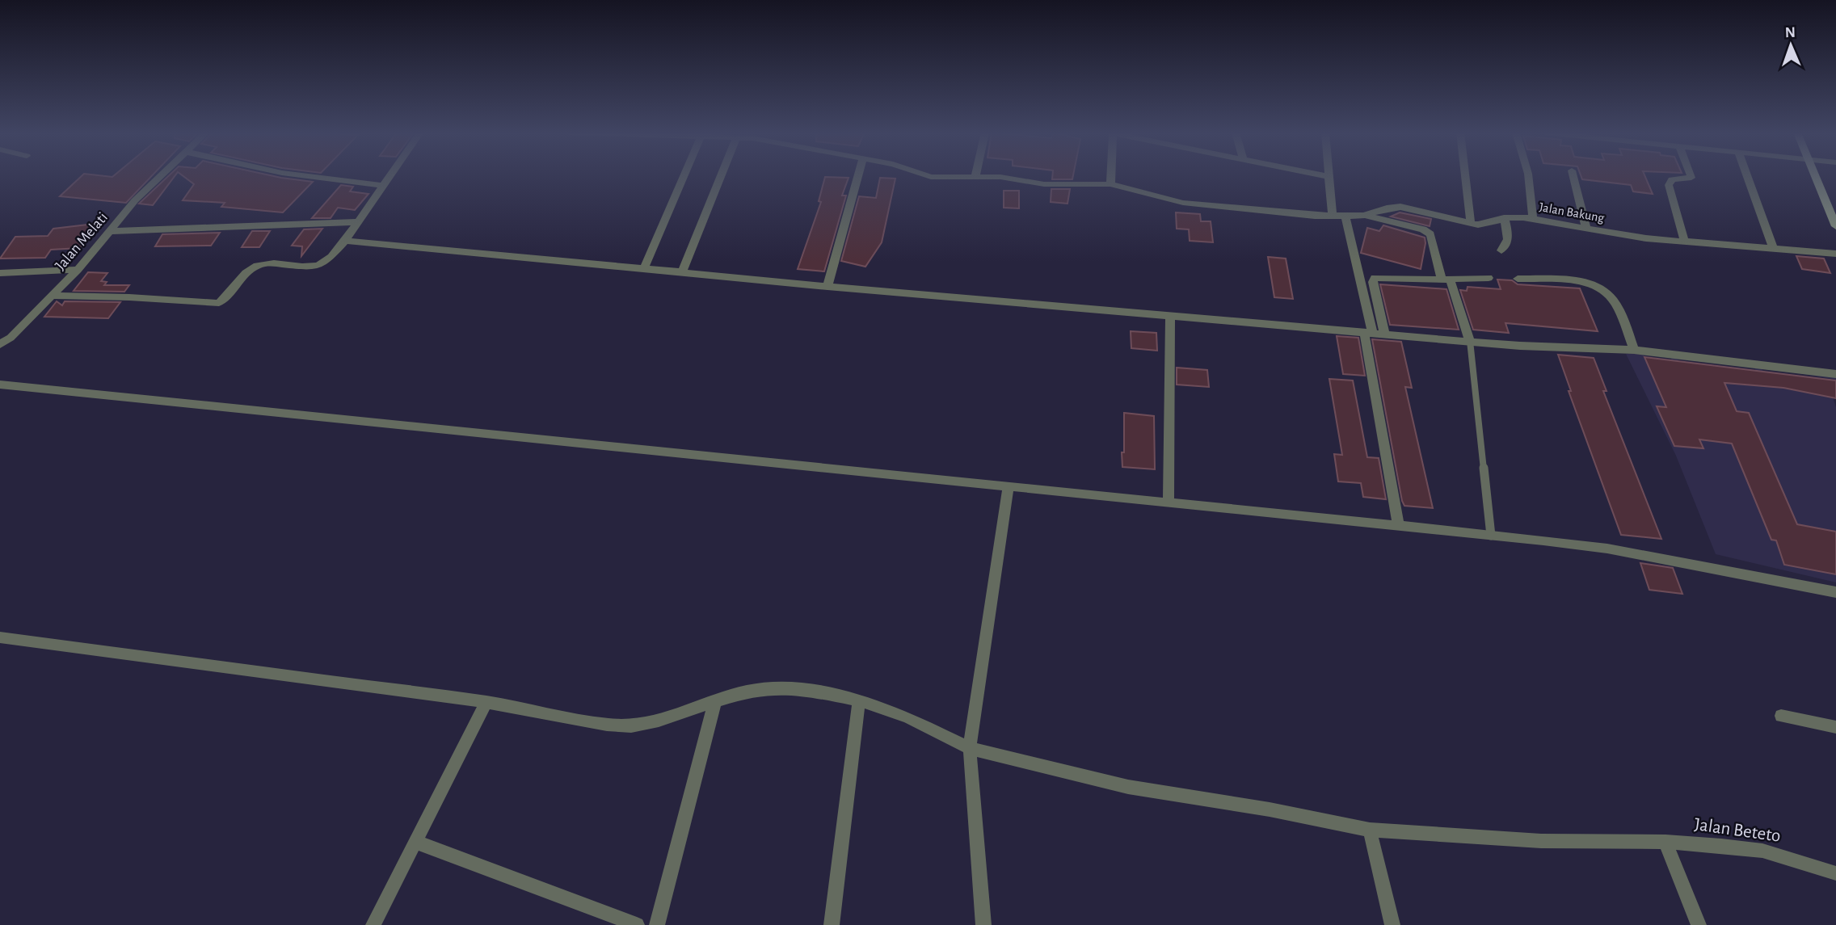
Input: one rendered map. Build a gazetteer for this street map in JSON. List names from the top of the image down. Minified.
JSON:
{"streets":{"street":["Jalan Bakung","Jalan Melati","Jalan Beteto"]},"north":"top"}
